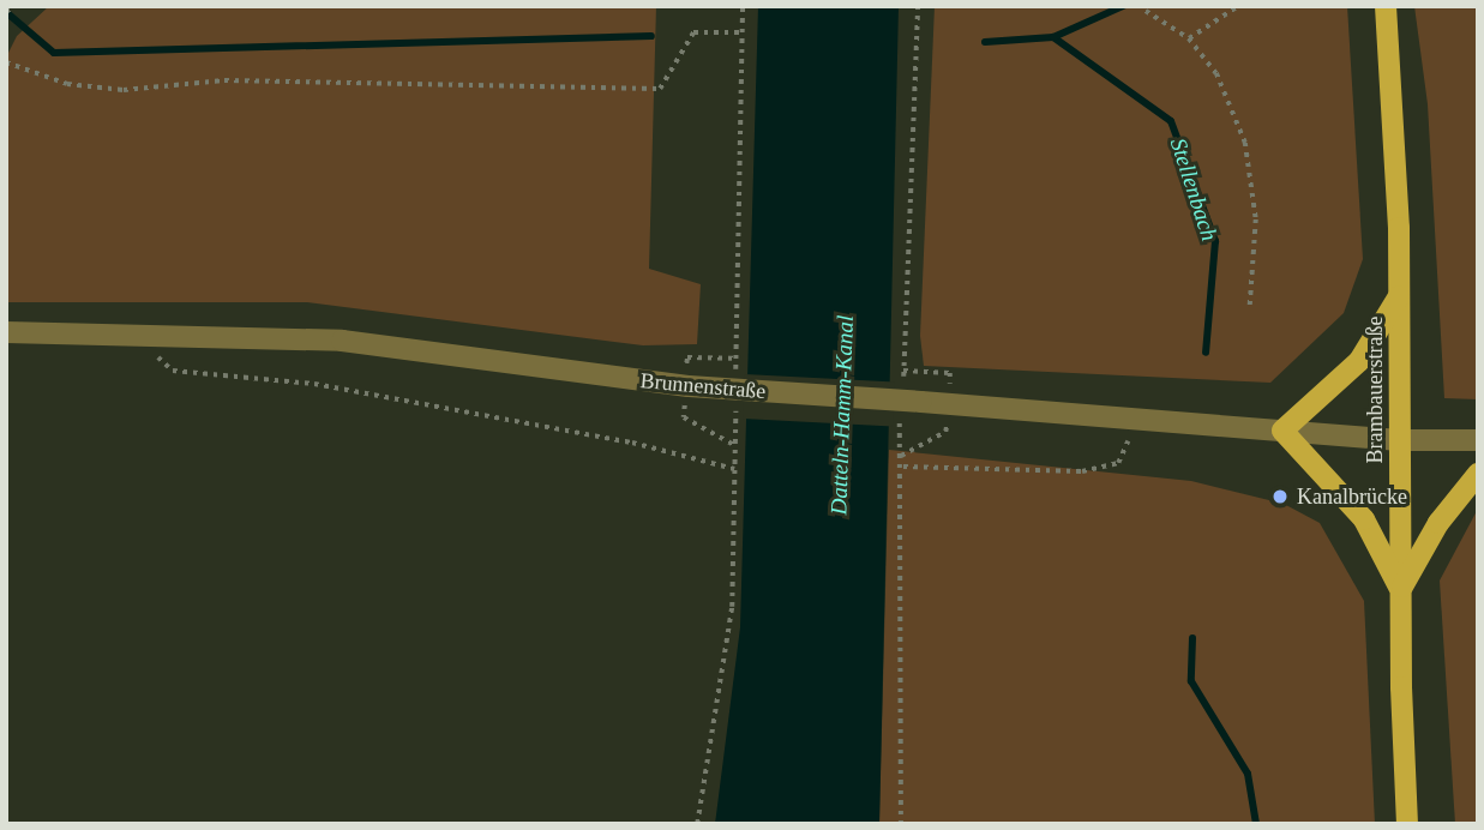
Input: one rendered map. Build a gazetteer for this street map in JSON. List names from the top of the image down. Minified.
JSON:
{"streets":{"main road":["Brambauerstraße"],"street":["Brunnenstraße"]},"crossings":[["Brunnenstraße","Brambauerstraße"]],"water":["Stellenbach","Datteln-Hamm-Kanal"],"places":["Kanalbrücke"]}
